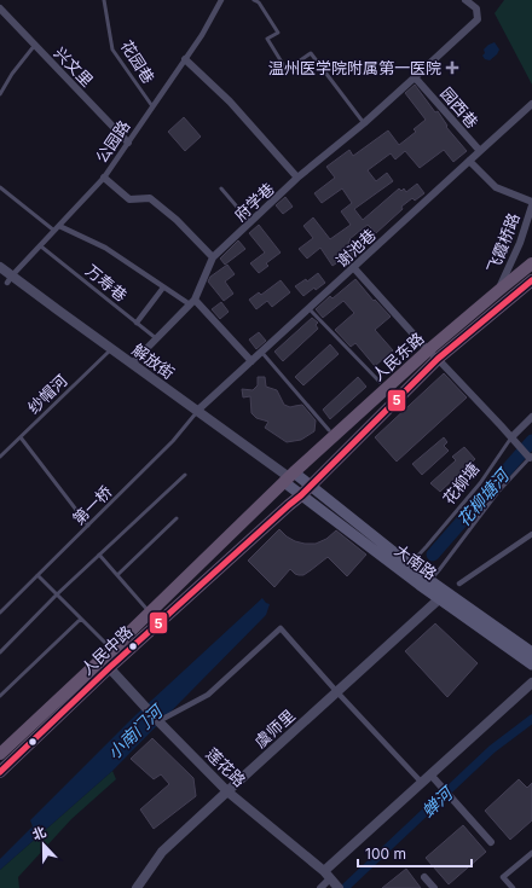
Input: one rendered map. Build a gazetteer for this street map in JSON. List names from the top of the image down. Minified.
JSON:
{"streets":{"highway":["人民东路","人民中路"],"main road":["大南路"],"street":["兴文里","园西巷","公园路","府学巷","飞霞桥路","谢池巷","解放街","花柳塘","虞师里","莲花路"],"lane":["花园巷","万寿巷","纱帽河","第一桥"]},"crossings":[["花园巷","公园路"],["兴文里","公园路"],["园西巷","府学巷"],["园西巷","谢池巷"],["公园路","万寿巷"],["公园路","解放街"],["府学巷","万寿巷"],["府学巷","解放街"],["飞霞桥路","人民东路"],["谢池巷","解放街"],["谢池巷","第一桥"],["人民东路","解放街"],["人民东路","大南路"],["人民东路","人民中路"],["解放街","纱帽河"],["解放街","第一桥"],["解放街","大南路"],["解放街","人民中路"],["花柳塘","大南路"],["大南路","人民中路"],["大南路","虞师里"],["人民中路","莲花路"],["虞师里","莲花路"]],"water":["花柳塘河","小南门河","蝉河"],"places":{"health":["温州医学院附属第一医院"]},"lines":["transit line 5"],"scale_bar":"100 m","north":"top"}
